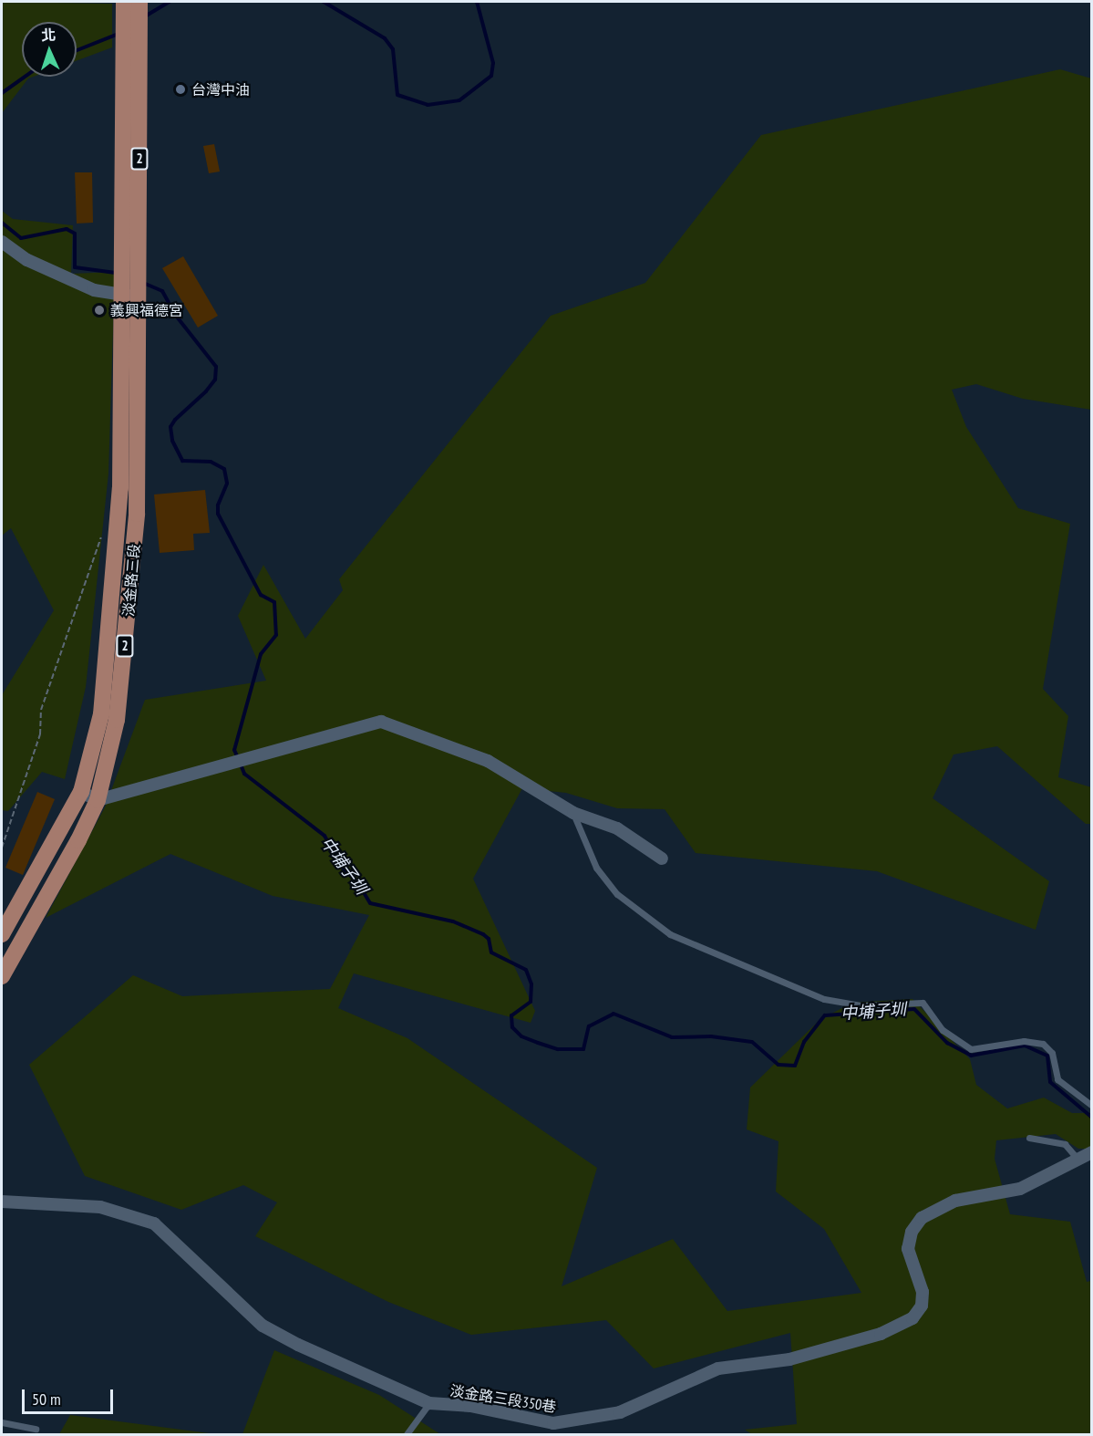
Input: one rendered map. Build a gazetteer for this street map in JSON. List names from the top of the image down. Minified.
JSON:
{"streets":{"main road":["2","淡金路三段"],"street":["淡金路三段350巷"]},"crossings":[["2","淡金路三段"]],"water":["中埔子圳"],"places":["台灣中油","義興福德宮"],"scale_bar":"50 m","north":"top"}
